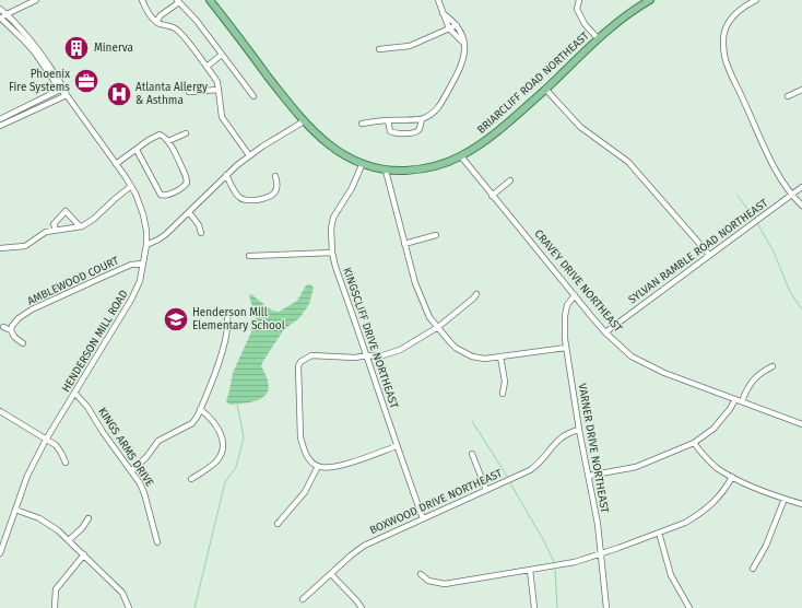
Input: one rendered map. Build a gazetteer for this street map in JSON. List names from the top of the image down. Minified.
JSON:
{"streets":{"main road":["BRIARCLIFF ROAD NORTHEAST"],"street":["SYLVAN RAMBLE ROAD NORTHEAST","AMBLEWOOD COURT","CRAVEY DRIVE NORTHEAST","KINGSCLIFF DRIVE NORTHEAST","HENDERSON MILL ROAD","KINGS ARMS DRIVE","VARNER DRIVE NORTHEAST","BOXWOOD DRIVE NORTHEAST"]},"crossings":[["BRIARCLIFF ROAD NORTHEAST","CRAVEY DRIVE NORTHEAST"],["BRIARCLIFF ROAD NORTHEAST","KINGSCLIFF DRIVE NORTHEAST"],["SYLVAN RAMBLE ROAD NORTHEAST","CRAVEY DRIVE NORTHEAST"],["AMBLEWOOD COURT","HENDERSON MILL ROAD"],["CRAVEY DRIVE NORTHEAST","VARNER DRIVE NORTHEAST"],["KINGSCLIFF DRIVE NORTHEAST","BOXWOOD DRIVE NORTHEAST"],["HENDERSON MILL ROAD","KINGS ARMS DRIVE"],["VARNER DRIVE NORTHEAST","BOXWOOD DRIVE NORTHEAST"]],"places":{"building":["Minerva"],"office":["Phoenix Fire Systems"],"hospital":["Atlanta Allergy & Asthma"],"school or university":["Henderson Mill Elementary School"]}}
